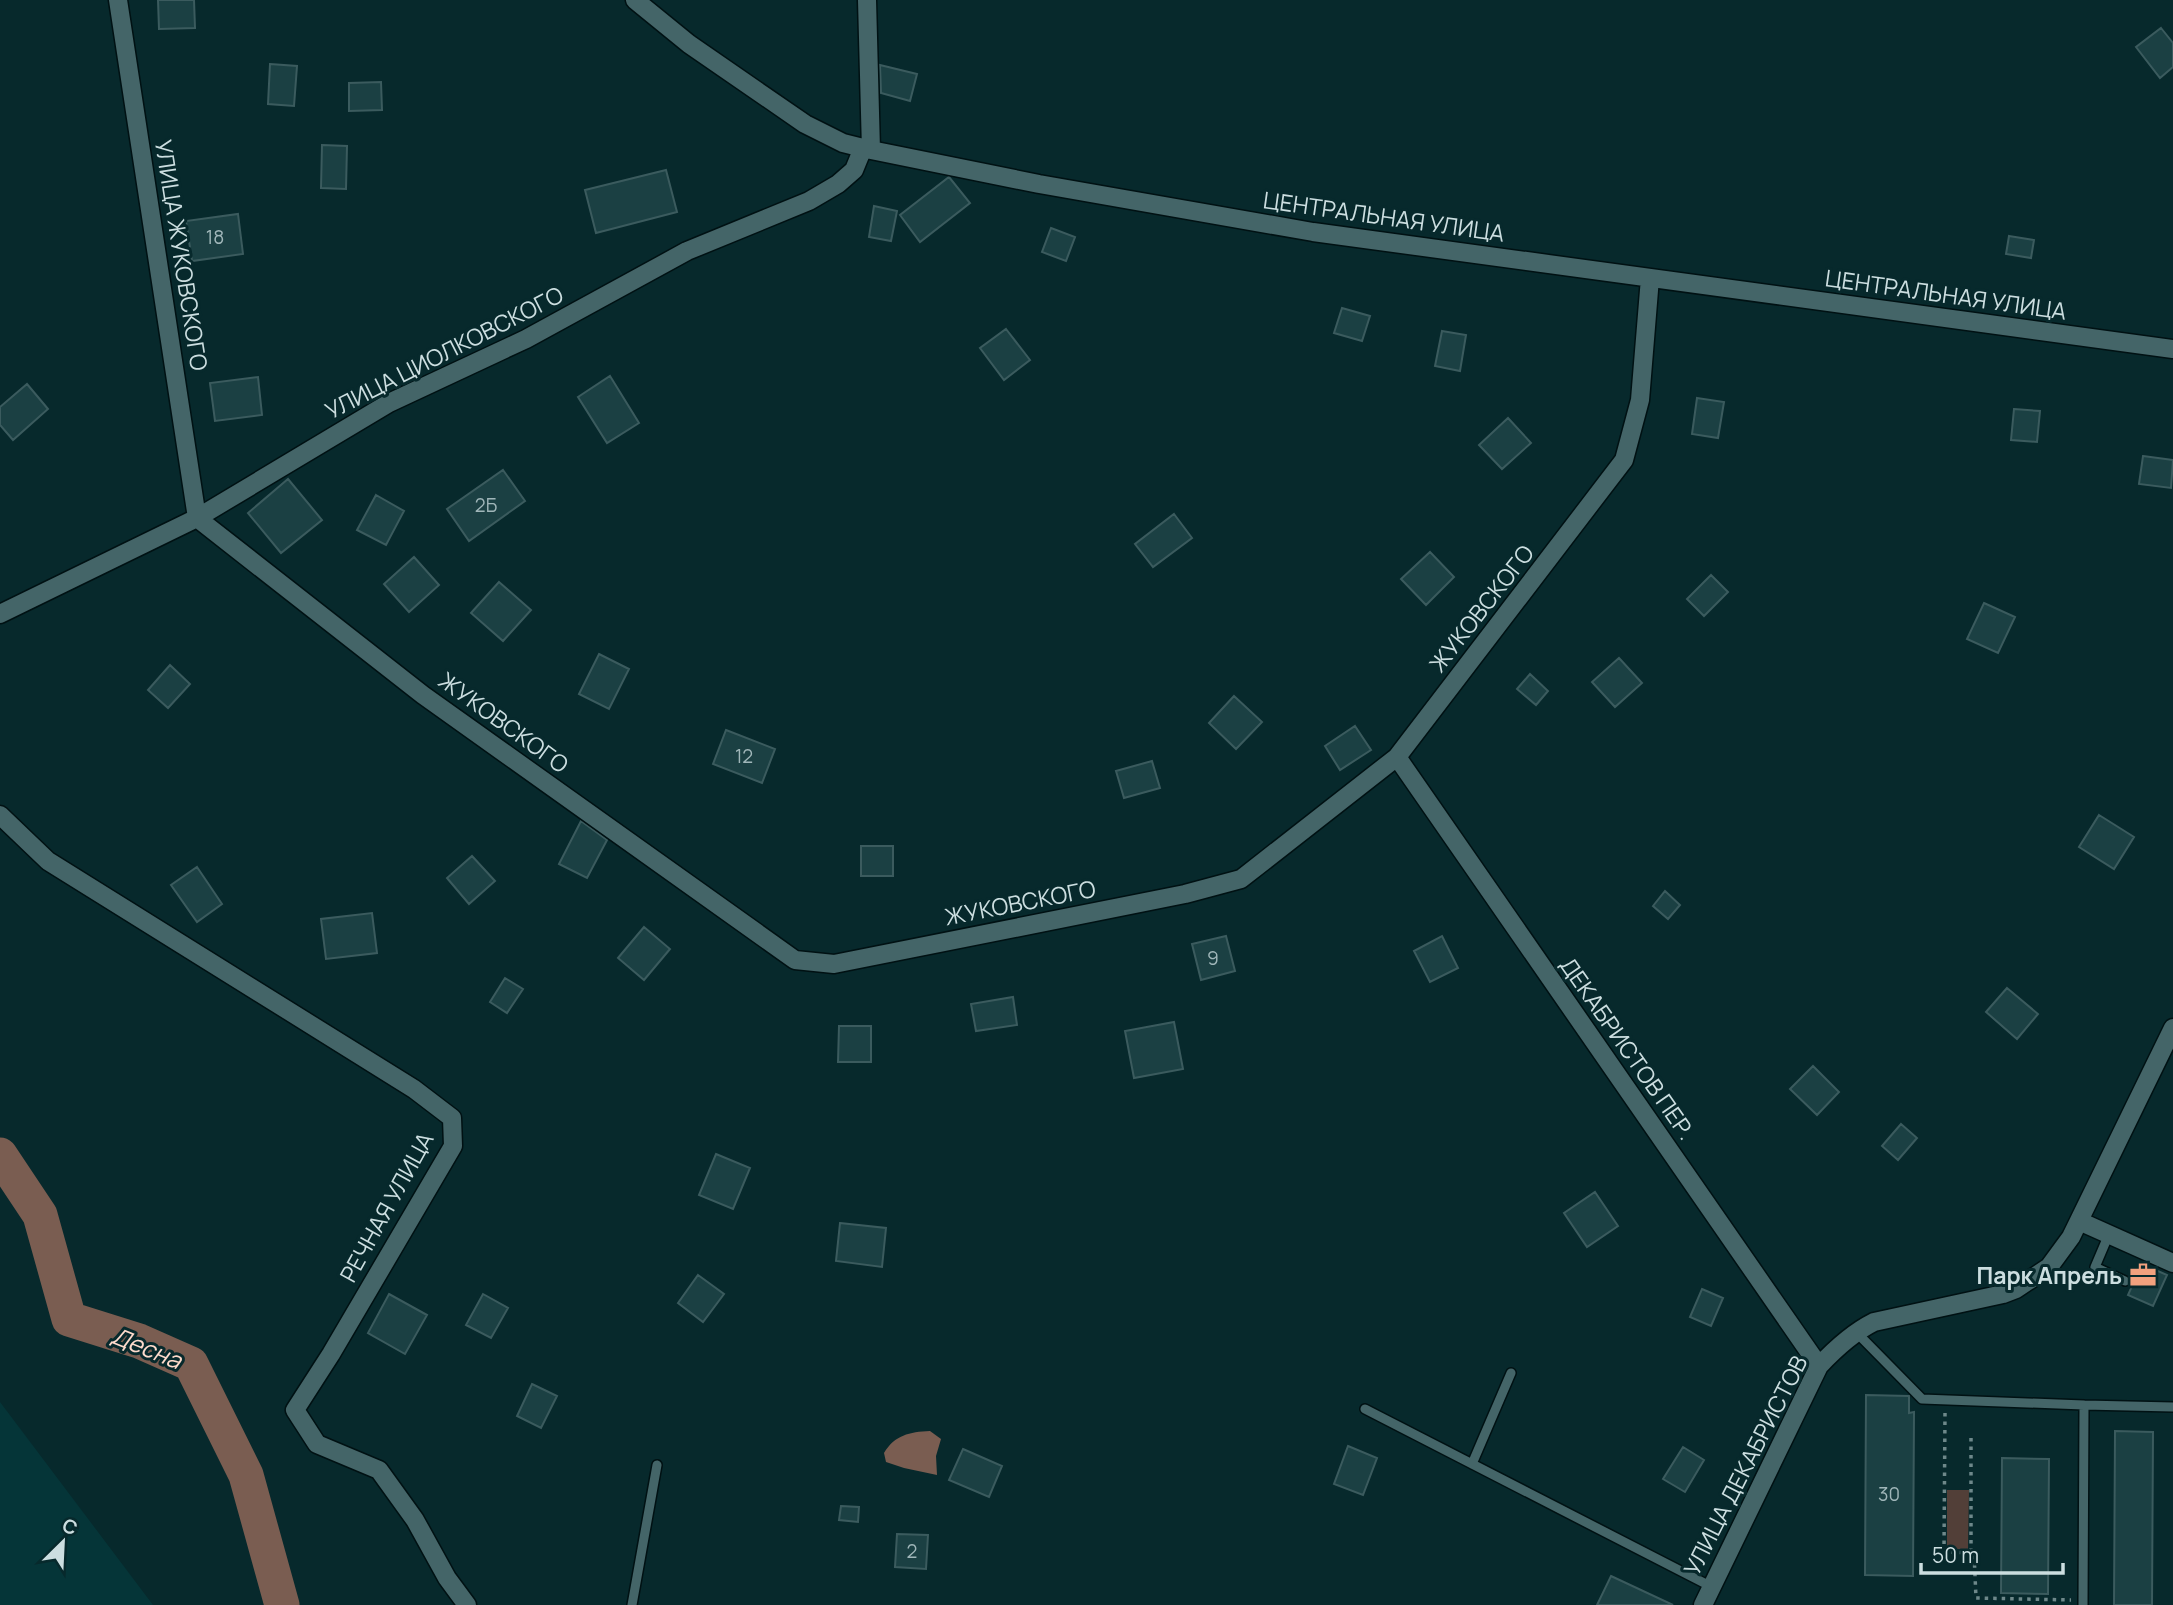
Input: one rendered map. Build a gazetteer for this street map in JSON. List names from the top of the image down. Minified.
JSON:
{"streets":{"street":["ЦЕНТРАЛЬНАЯ УЛИЦА","УЛИЦА ЖУКОВСКОГО","УЛИЦА ЦИОЛКОВСКОГО","ЖУКОВСКОГО","ДЕКАБРИСТОВ ПЕР.","РЕЧНАЯ УЛИЦА","УЛИЦА ДЕКАБРИСТОВ"]},"crossings":[["ЦЕНТРАЛЬНАЯ УЛИЦА","УЛИЦА ЦИОЛКОВСКОГО"],["ЦЕНТРАЛЬНАЯ УЛИЦА","ЖУКОВСКОГО"],["УЛИЦА ЖУКОВСКОГО","УЛИЦА ЦИОЛКОВСКОГО"],["УЛИЦА ЖУКОВСКОГО","ЖУКОВСКОГО"],["УЛИЦА ЦИОЛКОВСКОГО","ЖУКОВСКОГО"],["ЖУКОВСКОГО","ДЕКАБРИСТОВ ПЕР."],["ДЕКАБРИСТОВ ПЕР.","УЛИЦА ДЕКАБРИСТОВ"]],"water":["Десна"],"places":{"office":["Парк Апрель"]},"house_numbers":["18","2Б","12","9","30","2"],"scale_bar":"50 m","north":"top right"}
